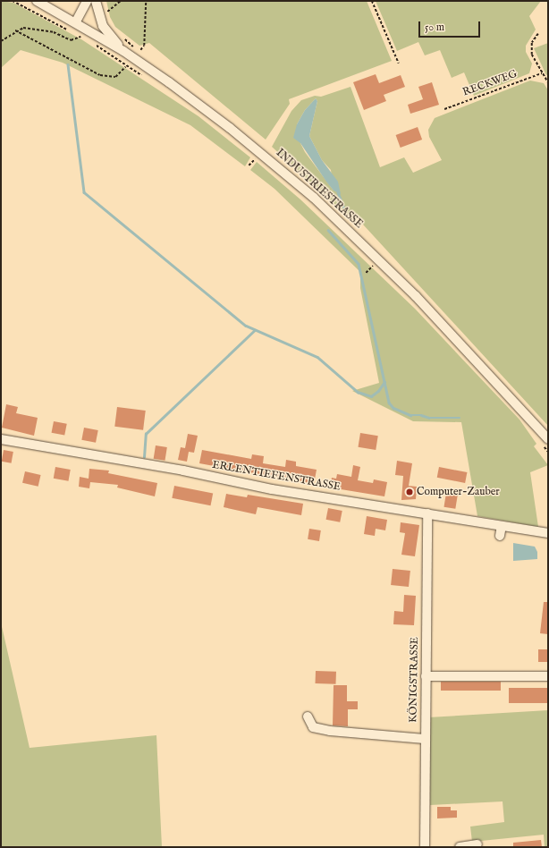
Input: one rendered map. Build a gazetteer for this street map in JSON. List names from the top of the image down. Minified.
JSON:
{"streets":{"street":["INDUSTRIESTRASSE","ERLENTIEFENSTRASSE","KÖNIGSTRASSE"],"path":["RECKWEG"]},"crossings":[["ERLENTIEFENSTRASSE","KÖNIGSTRASSE"]],"places":["Computer-Zauber"],"scale_bar":"50 m"}
